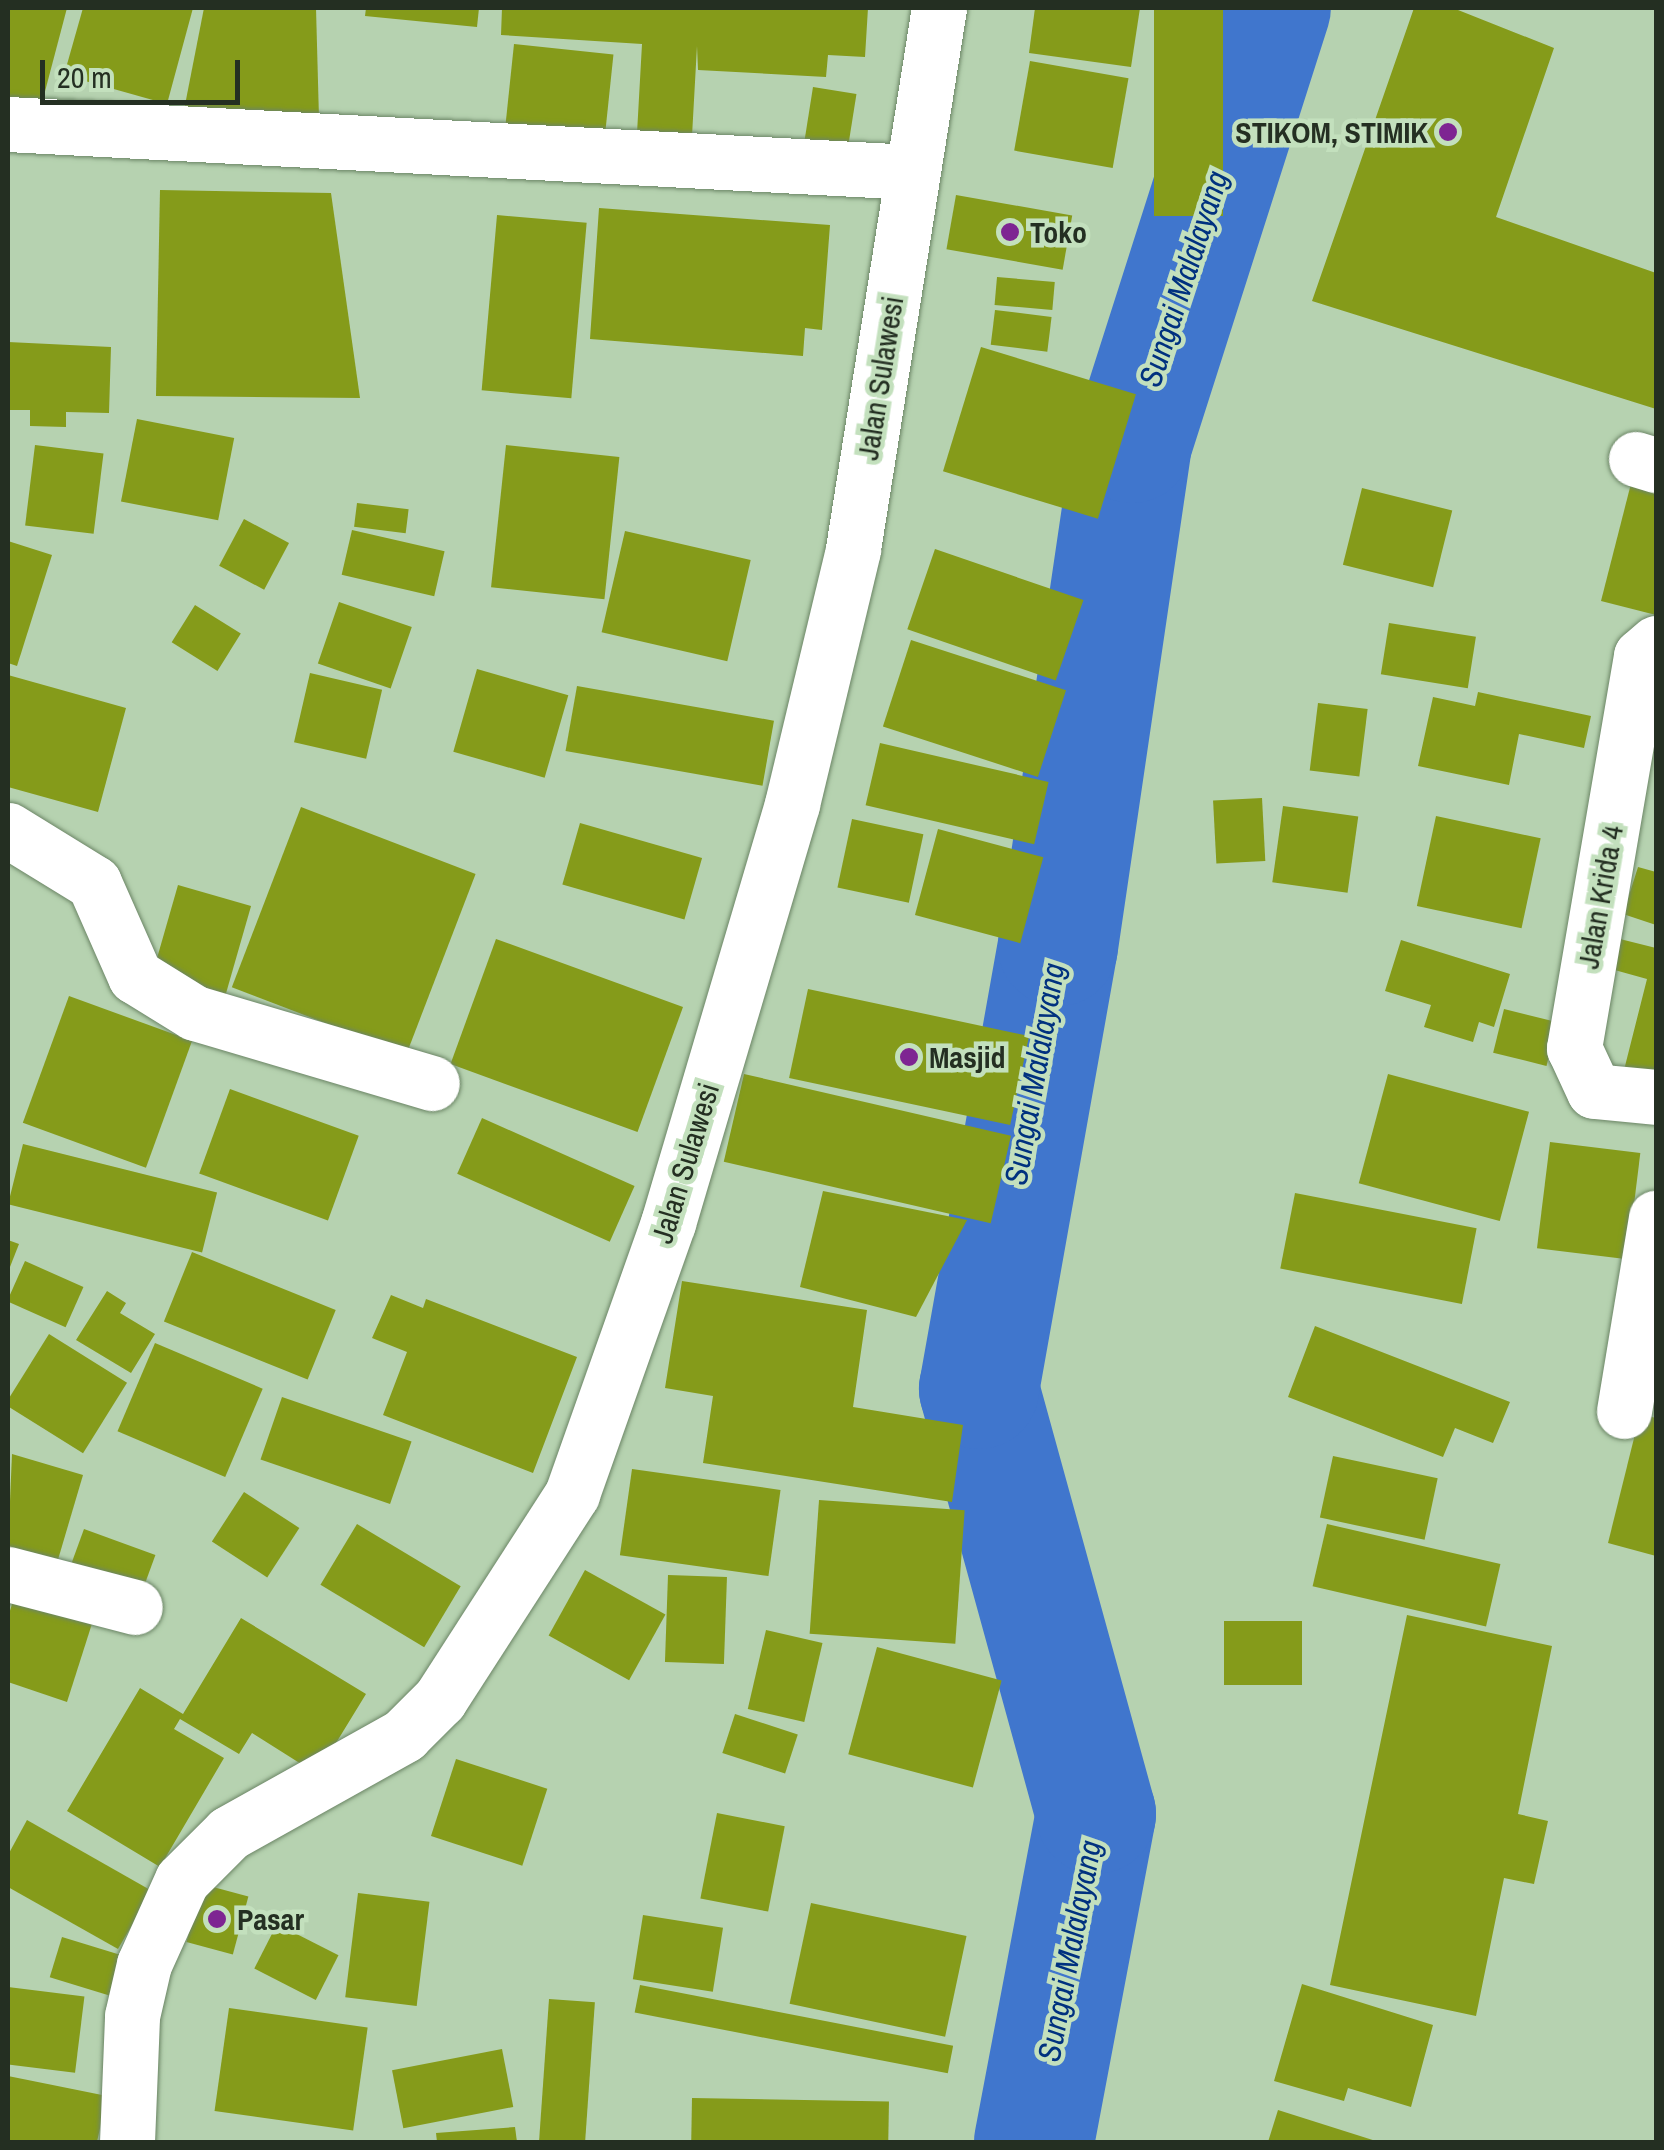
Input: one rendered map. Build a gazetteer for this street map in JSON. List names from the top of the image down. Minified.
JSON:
{"streets":{"street":["Jalan Sulawesi","Jalan Krida 4"]},"water":["Sungai Malalayang"],"places":["STIKOM, STIMIK","Toko","Masjid","Pasar"],"scale_bar":"20 m"}
